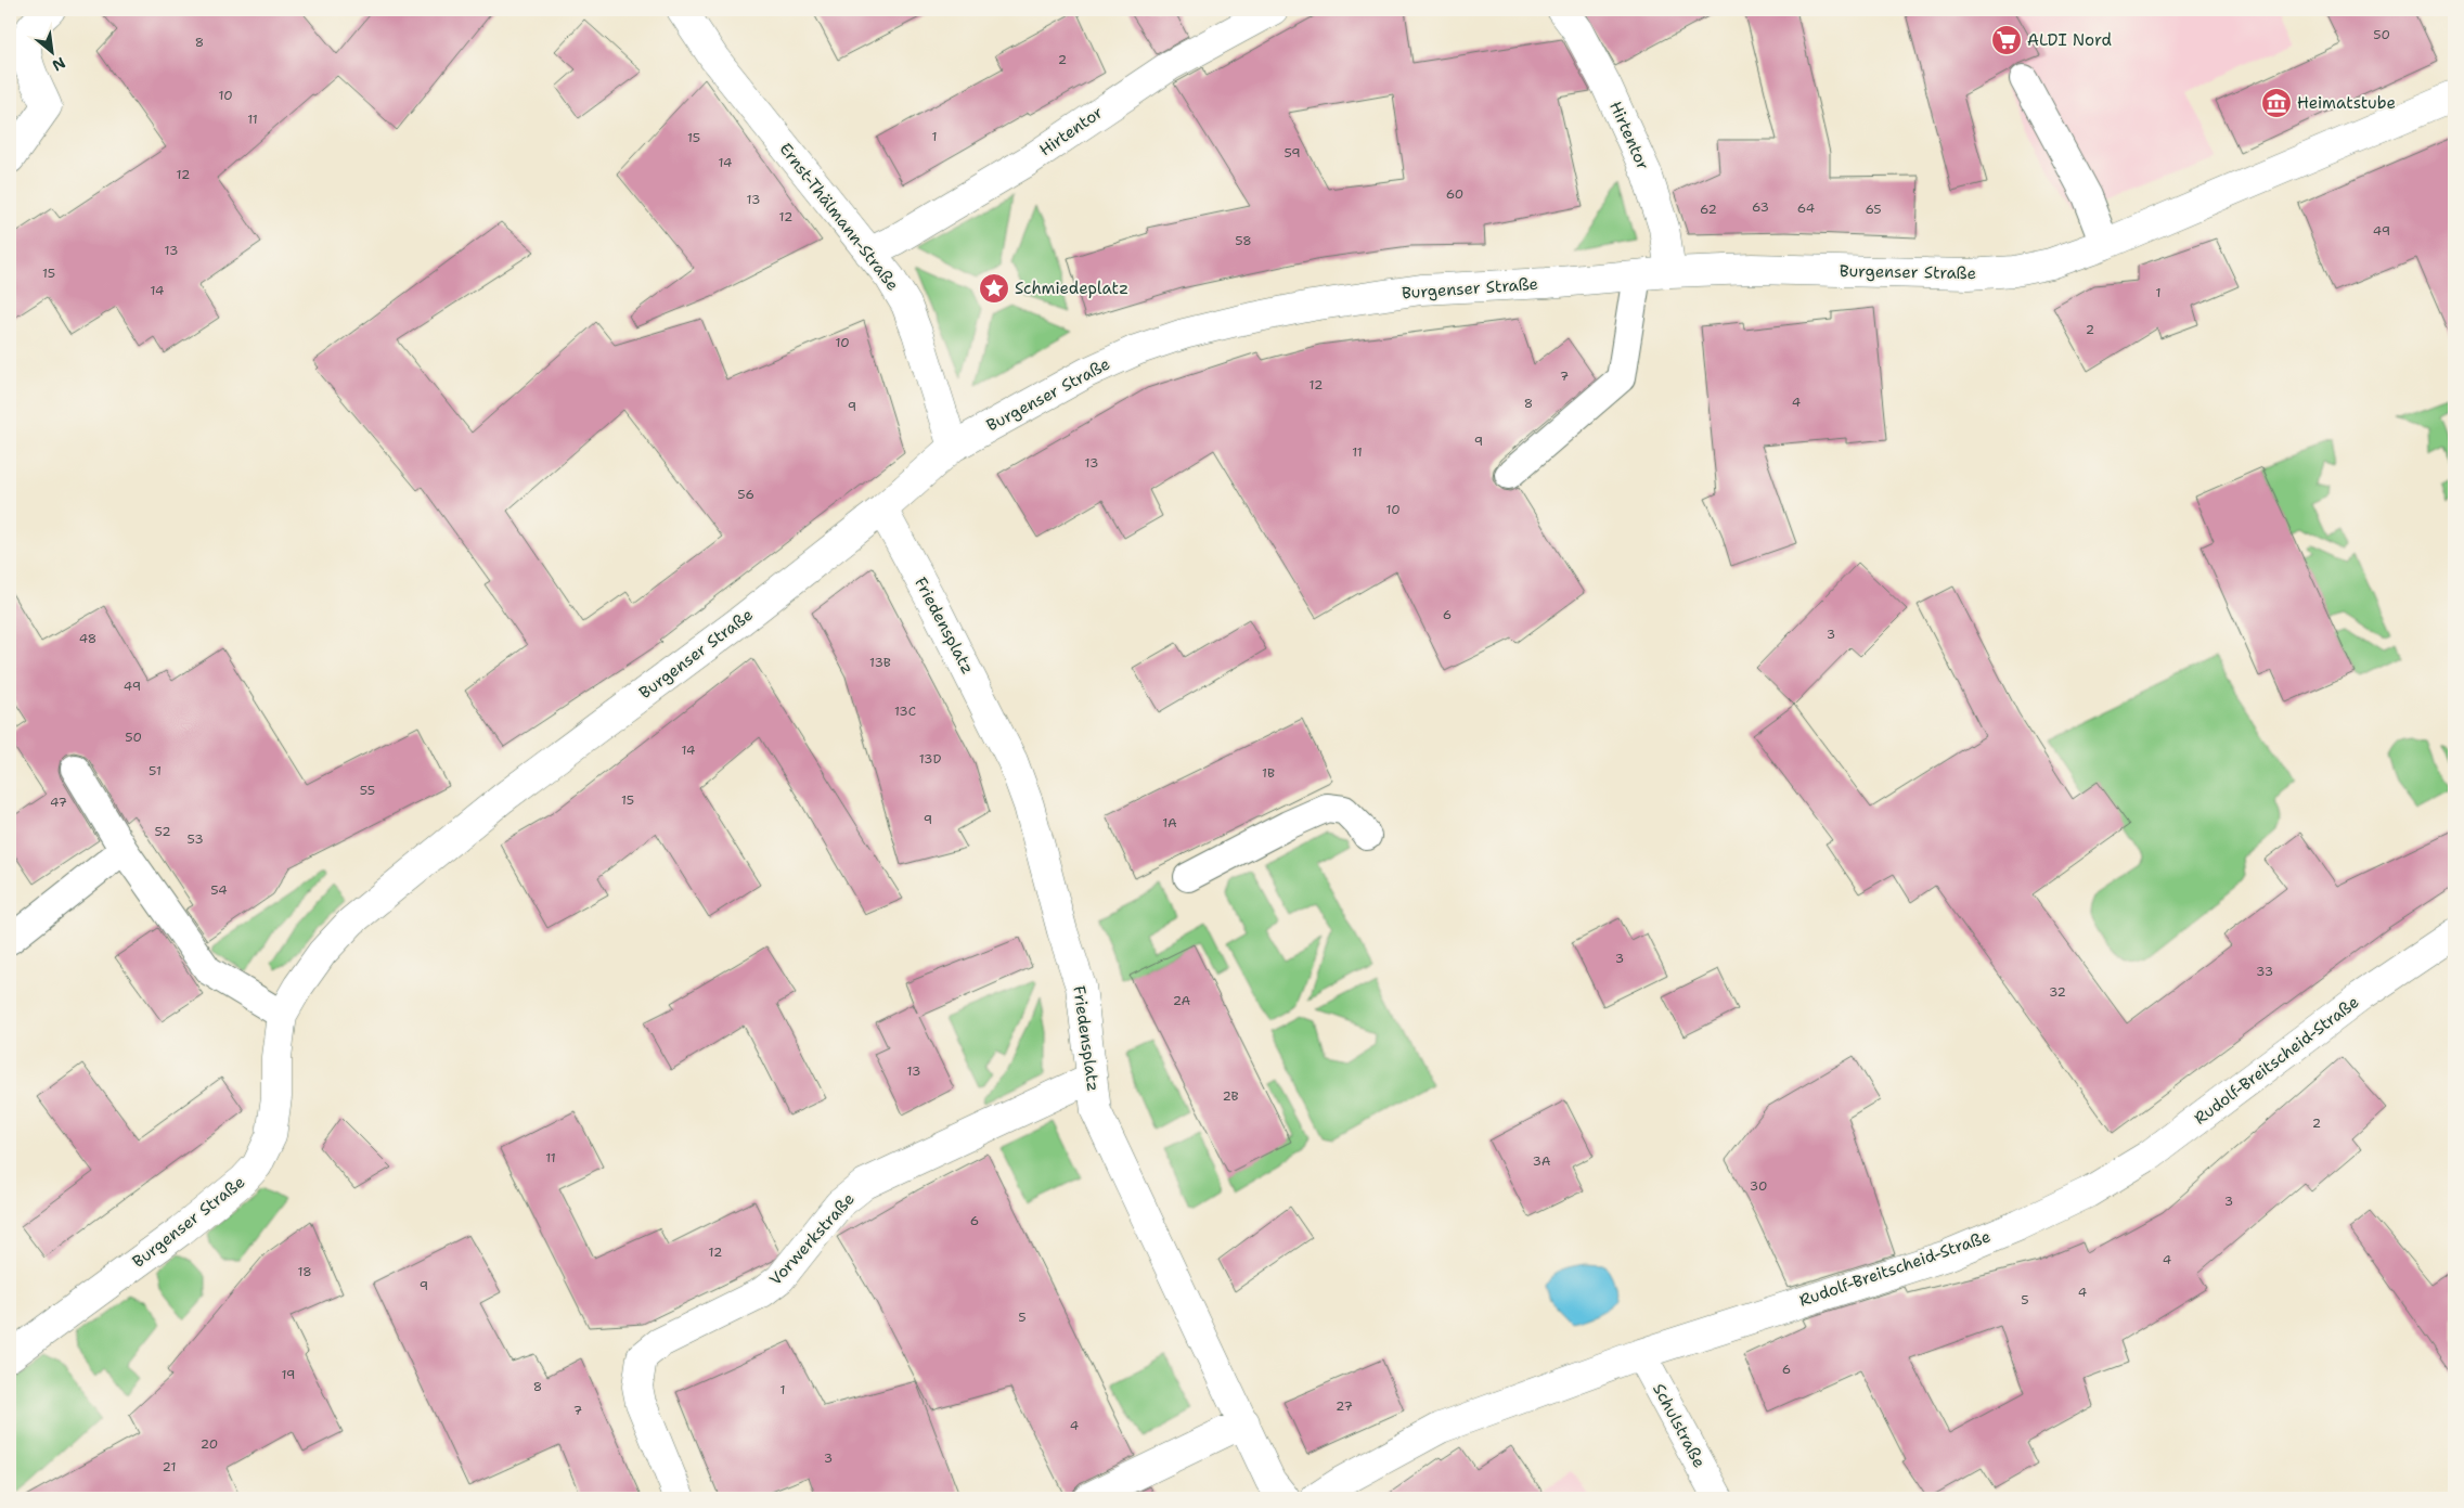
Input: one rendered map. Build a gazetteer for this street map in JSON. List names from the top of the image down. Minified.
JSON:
{"streets":{"street":["Hirtentor","Ernst-Thälmann-Straße","Burgenser Straße","Friedensplatz","Rudolf-Breitscheid-Straße","Vorwerkstraße","Schulstraße"]},"crossings":[["Hirtentor","Ernst-Thälmann-Straße"],["Hirtentor","Burgenser Straße"],["Ernst-Thälmann-Straße","Burgenser Straße"],["Burgenser Straße","Friedensplatz"],["Friedensplatz","Vorwerkstraße"],["Rudolf-Breitscheid-Straße","Schulstraße"]],"places":{"supermarket":["ALDI Nord"],"museum":["Heimatstube"],"place":["Schmiedeplatz"]},"house_numbers":["50","8","2","10","11","1","15","59","14","12","60","13","63","64","62","65","12","49","58","13","15","14","1","2","10","7","12","4","8","9","9","11","13","56","10","6","3","48","13B","49","13C","50","14","13D","51","1B","55","15","47","9","1A","52","53","54","3","33","32","2A","13","2B","2","11","3A","30","3","6","12","4","18","9","4","5","5","6","19","8","1","27","7","4","20","3","21"],"north":"bottom right"}
